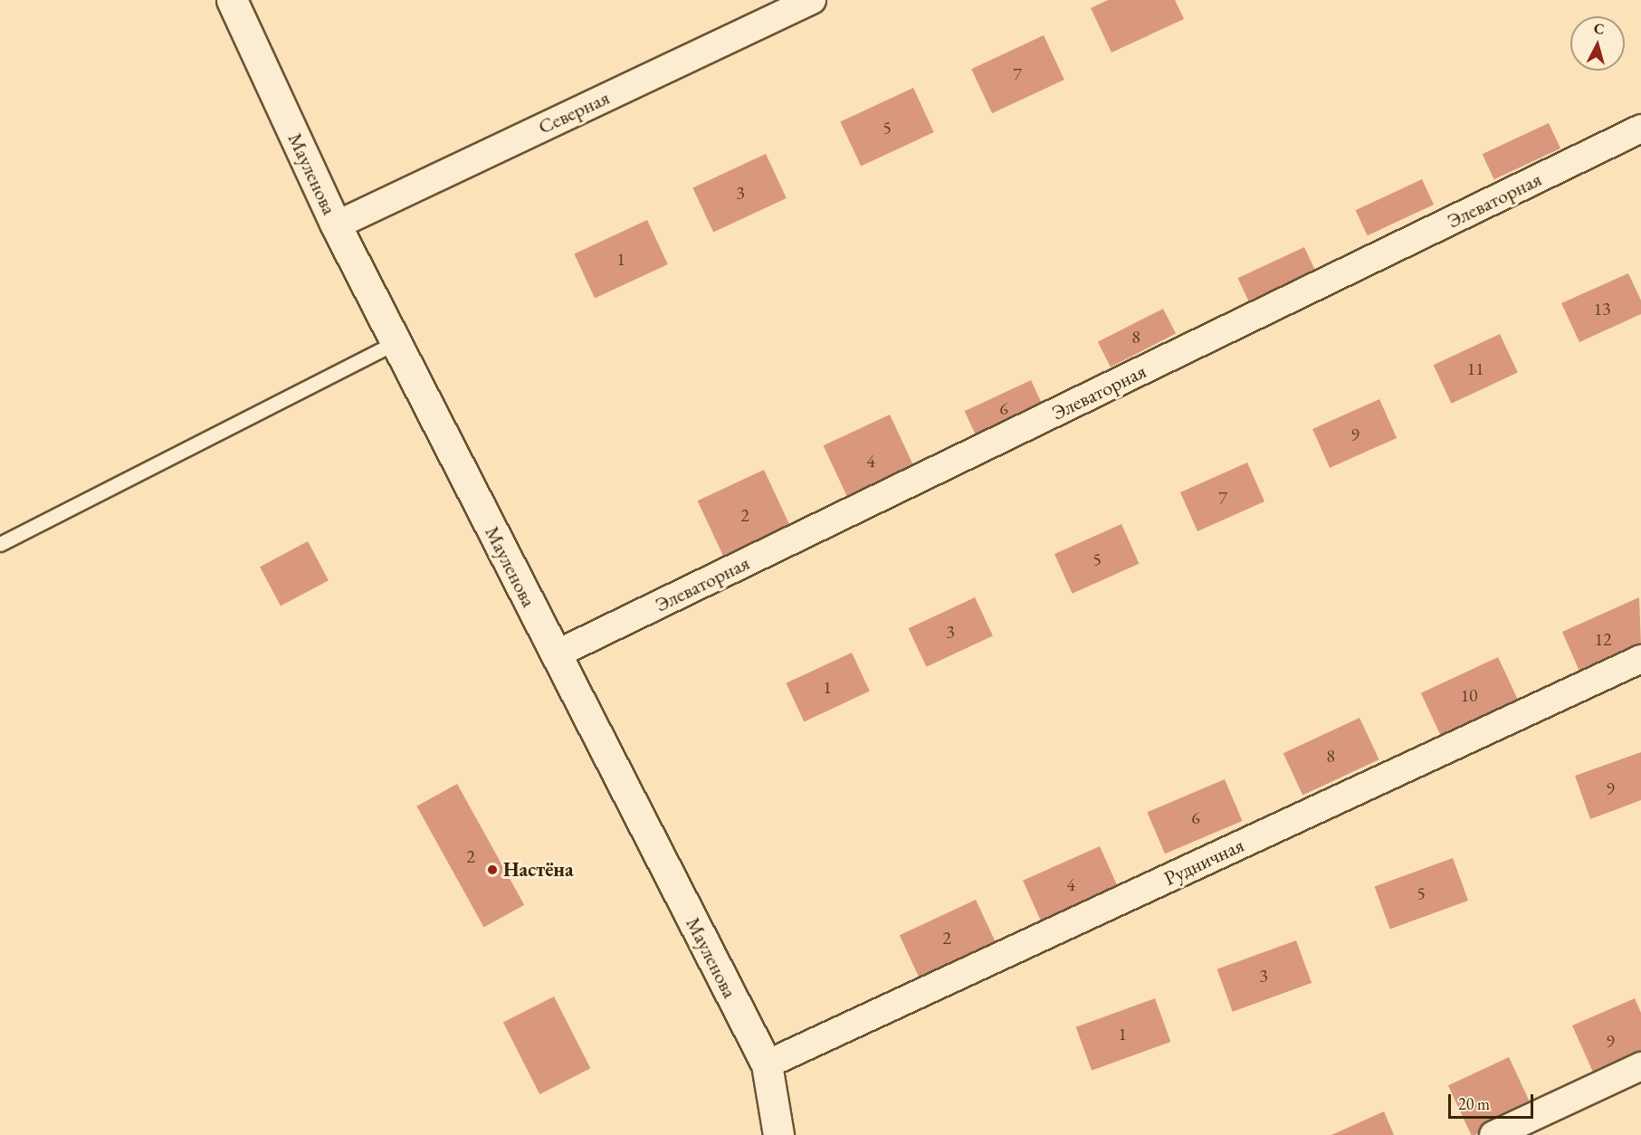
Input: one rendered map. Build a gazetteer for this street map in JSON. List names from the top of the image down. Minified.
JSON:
{"streets":{"street":["Северная","Мауленова","Элеваторная","Рудничная"]},"crossings":[["Северная","Мауленова"],["Мауленова","Элеваторная"],["Мауленова","Рудничная"]],"places":["Настёна"],"house_numbers":["7","5","3","1","13","8","11","6","9","4","7","2","5","3","12","1","10","8","9","6","2","4","5","2","3","1","9"],"scale_bar":"20 m","north":"top"}
